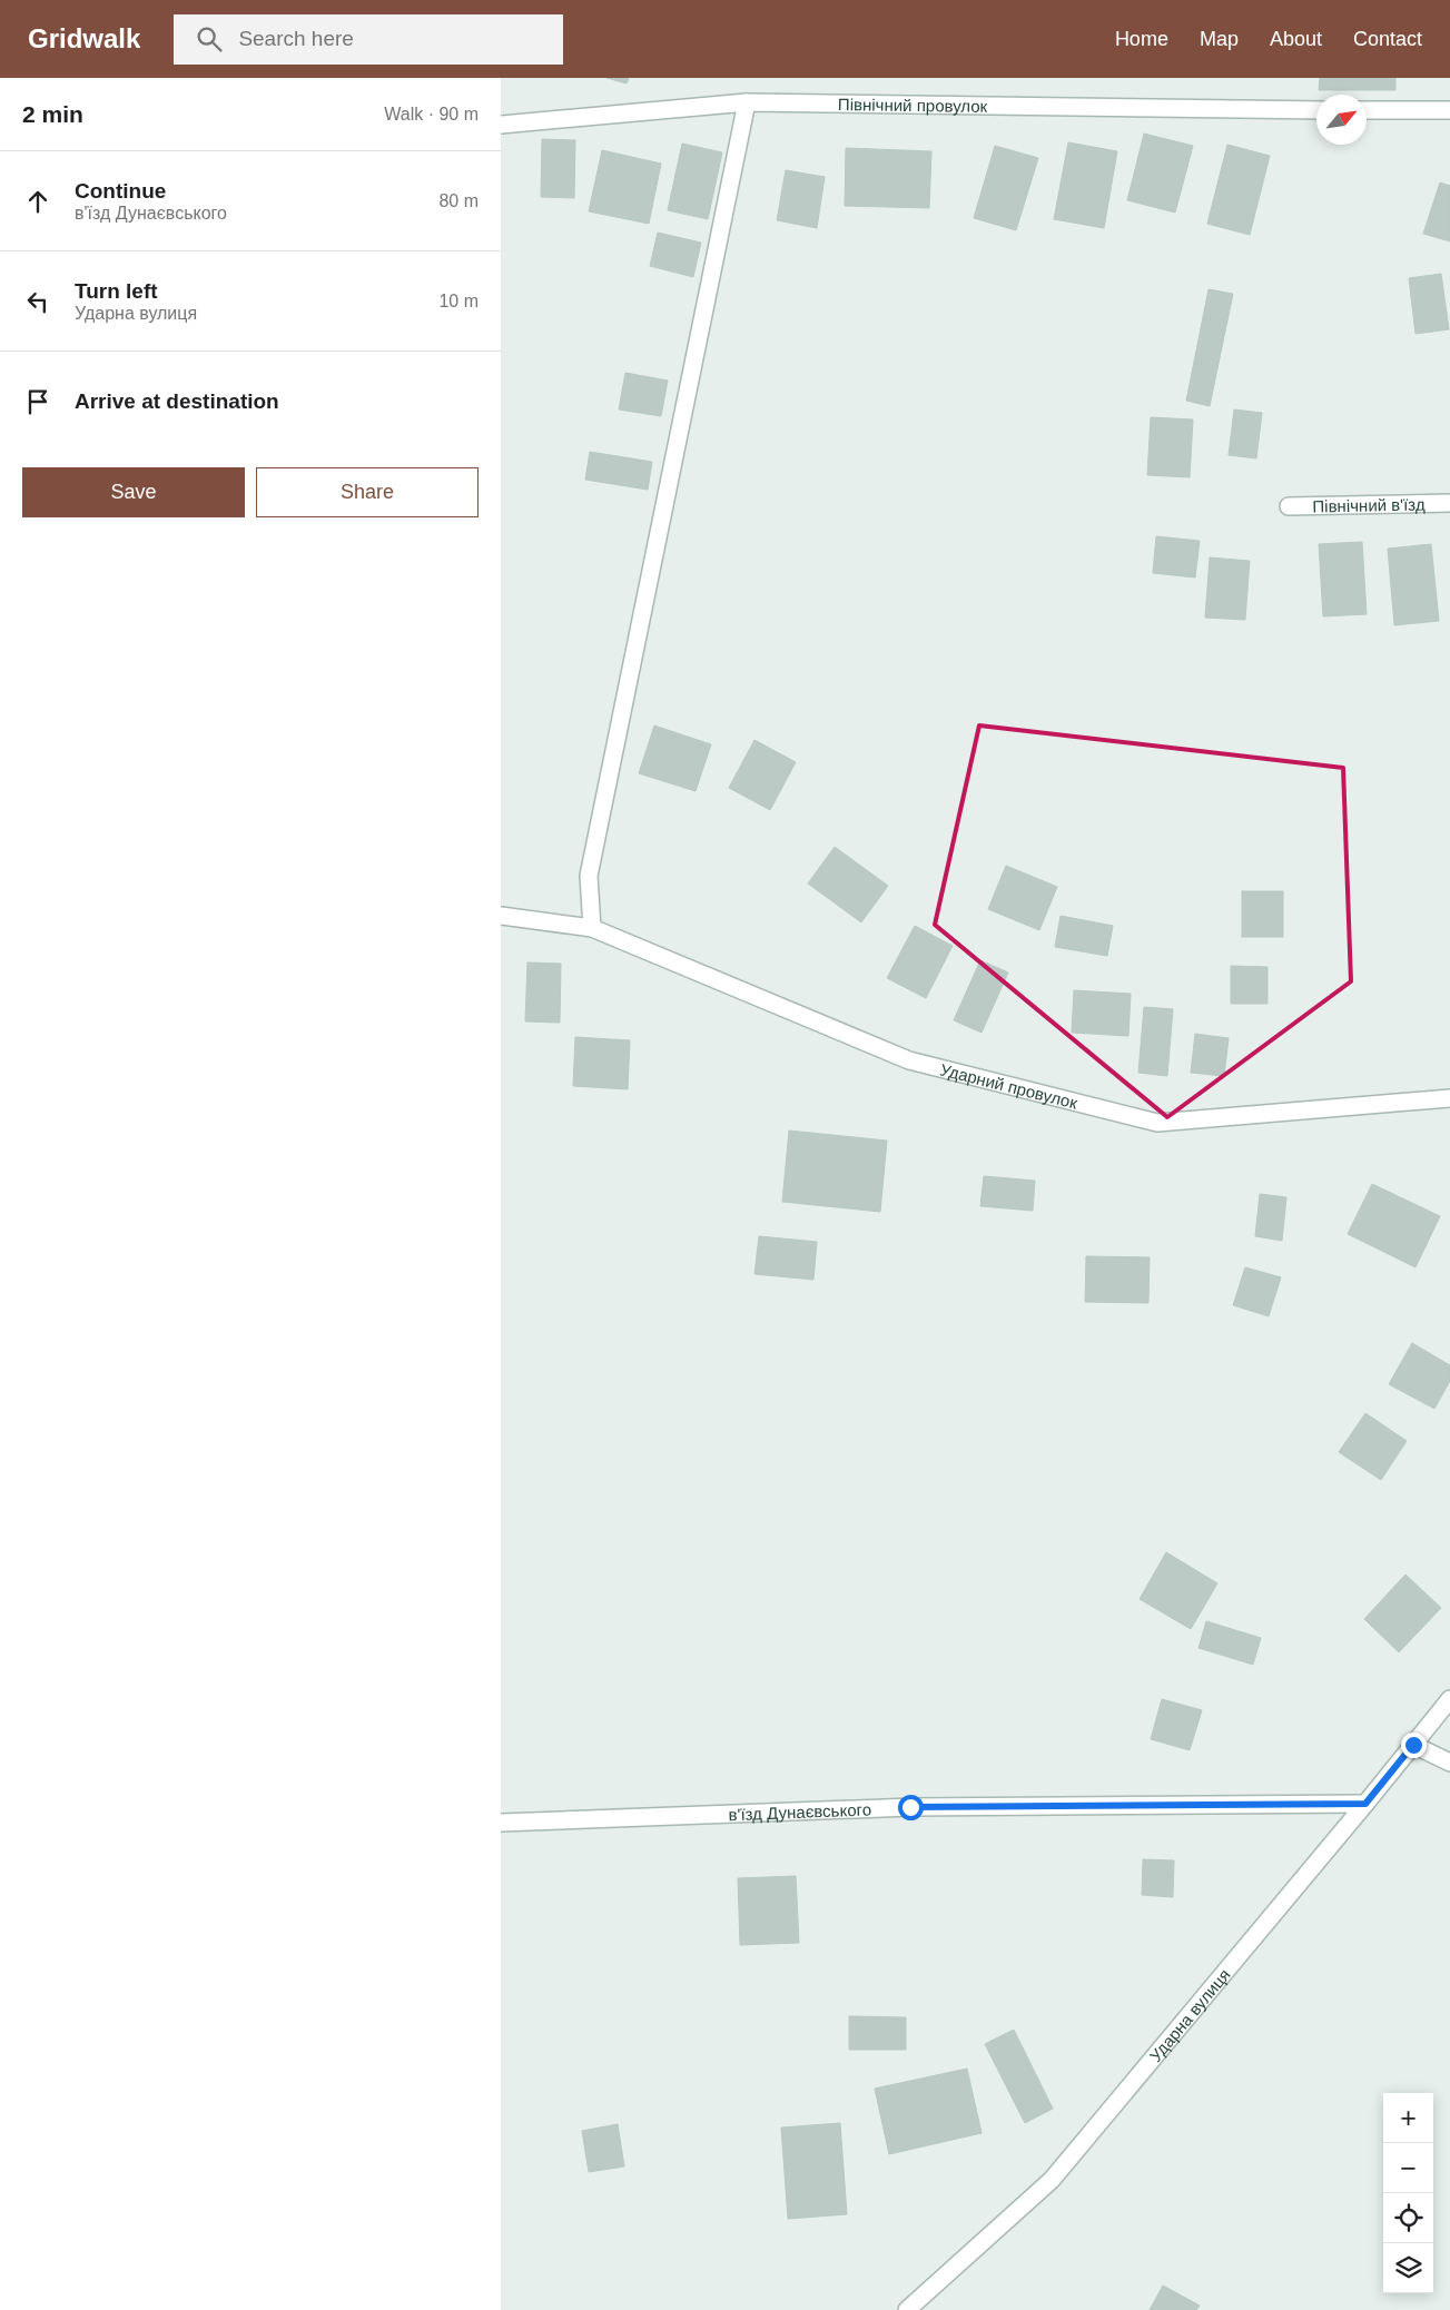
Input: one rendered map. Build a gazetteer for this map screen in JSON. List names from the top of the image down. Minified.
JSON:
{"streets":{"street":["Північний провулок","Північний в'їзд","Ударний провулок","в'їзд Дунаєвського","Ударна вулиця"]},"crossings":[["в'їзд Дунаєвського","Ударна вулиця"]],"north":"top right","page":{"header":"Gridwalk","search":"Search here","nav":["Home","Map","About","Contact"],"heading":["2 min","Walk · 90 m"],"list":[["Continue","в'їзд Дунаєвського","80 m"],["Turn left","Ударна вулиця","10 m"],"Arrive at destination"],"buttons":["Save","Share"],"map_buttons":["+","−"]}}
